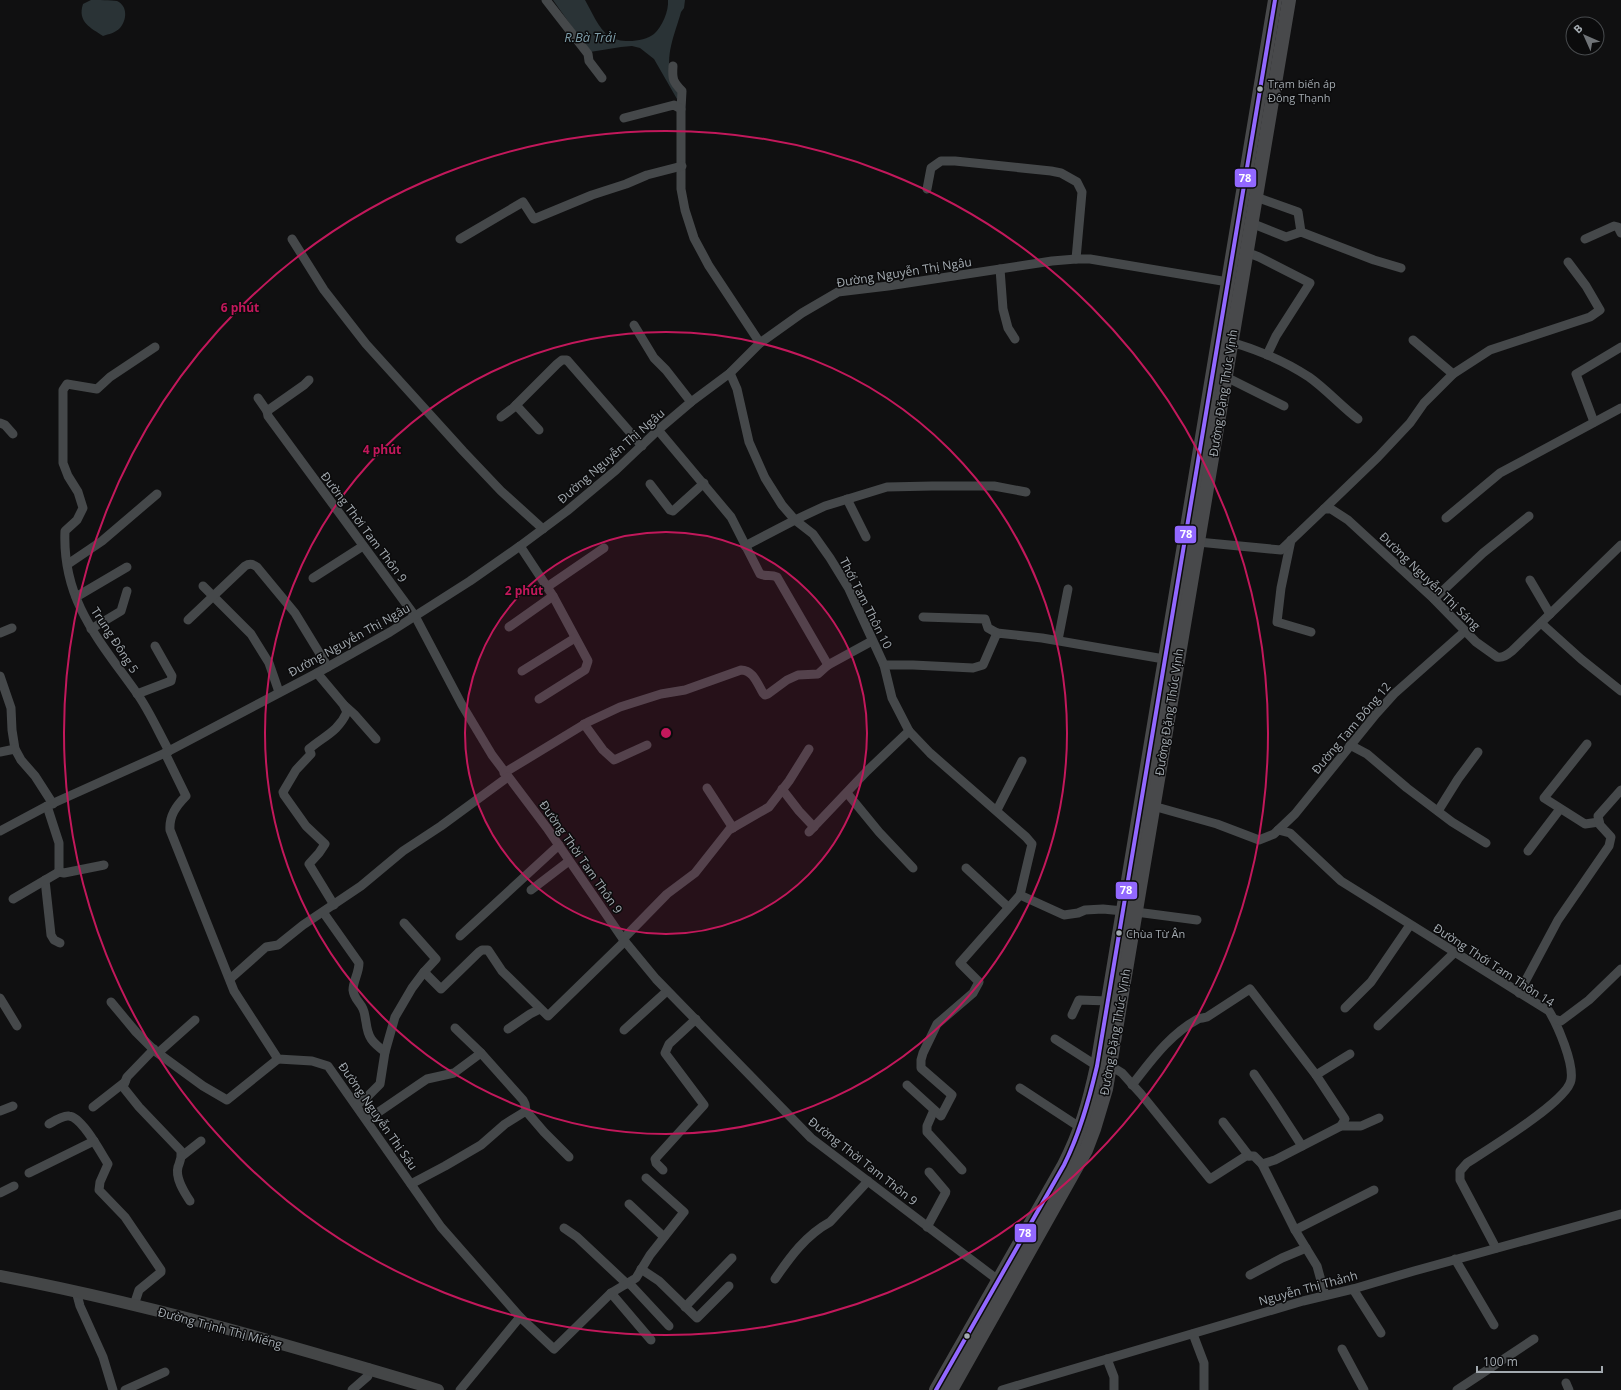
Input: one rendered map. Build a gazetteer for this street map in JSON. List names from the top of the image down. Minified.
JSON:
{"streets":{"main road":["Đường Đặng Thúc Vịnh","Đường Trịnh Thị Miếng"],"street":["Đường Nguyễn Thị Ngâu","Đường Thời Tam Thôn 9","Đường Nguyễn Thị Sáng","Thới Tam Thôn 10","Trung Đông 5","Đường Tam Đông 12","Đường Thới Tam Thôn 14","Đường Nguyễn Thị Sáu","Nguyễn Thị Thảnh"]},"crossings":[["Đường Nguyễn Thị Ngâu","Đường Đặng Thúc Vịnh"],["Đường Nguyễn Thị Ngâu","Đường Thời Tam Thôn 9"],["Đường Nguyễn Thị Ngâu","Thới Tam Thôn 10"],["Đường Nguyễn Thị Ngâu","Trung Đông 5"],["Đường Đặng Thúc Vịnh","Đường Thời Tam Thôn 9"],["Đường Đặng Thúc Vịnh","Đường Tam Đông 12"],["Đường Nguyễn Thị Sáng","Đường Tam Đông 12"],["Đường Tam Đông 12","Đường Thới Tam Thôn 14"],["Đường Thới Tam Thôn 14","Nguyễn Thị Thảnh"]],"water":["R.Bà Trải"],"places":["Trạm biến áp Đông Thạnh","Chùa Từ Ân"],"lines":["transit line 78"],"scale_bar":"100 m","north":"top left","rings":["6 phút","4 phút","2 phút"]}
